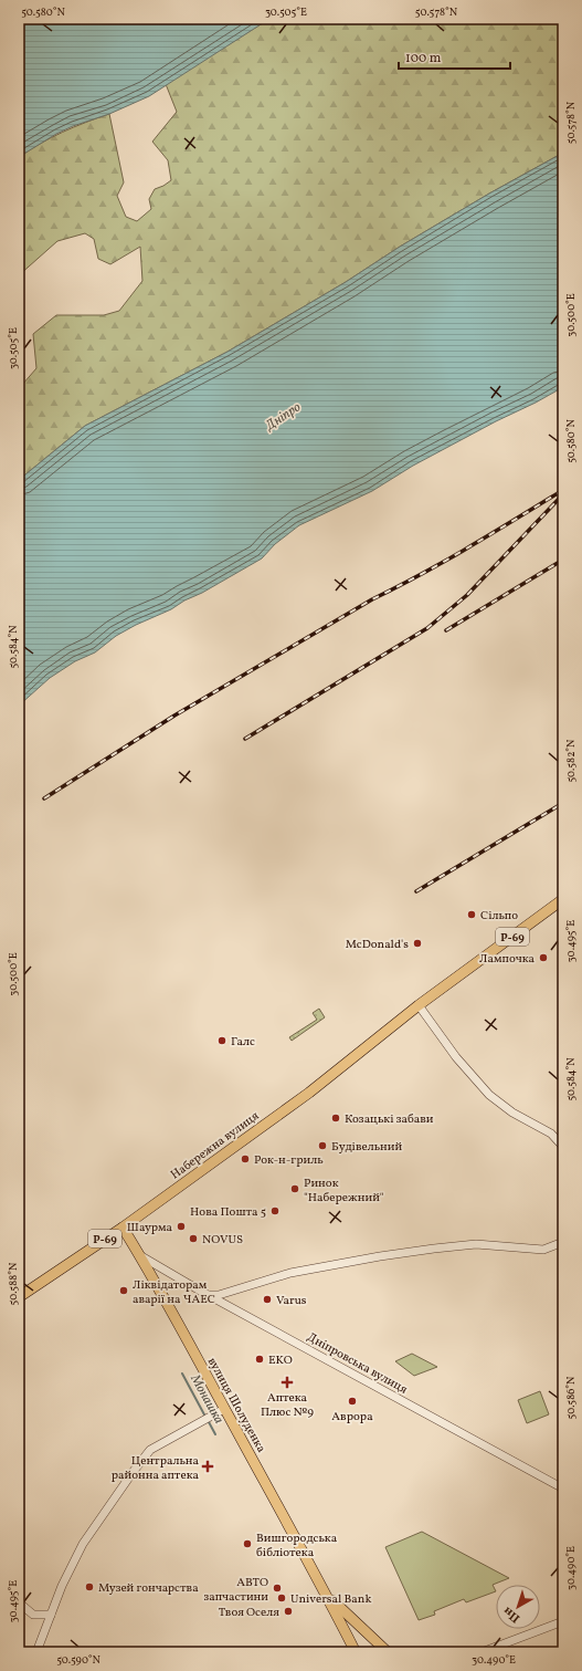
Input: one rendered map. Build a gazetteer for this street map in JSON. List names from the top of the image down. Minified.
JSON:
{"streets":{"main road":["Р-69","Набережна вулиця","вулиця Шолуденка"],"street":["Дніпровська вулиця"]},"crossings":[["Набережна вулиця","вулиця Шолуденка"],["Дніпровська вулиця","вулиця Шолуденка"]],"water":["Дніпро","Монашка"],"places":{"other":["Сільпо","McDonald's","Лампочка","Галс","Козацькі забави","Будівельний","Рок-н-гриль","Ринок \"Набережний\"","Нова Пошта 5","Шаурма","NOVUS","Ліквідаторам аварії на ЧАЕС","Varus","EKO","Аврора","Вишгородська бібліотека","Музей гончарства","АВТО запчастини","Universal Bank","Твоя Оселя"],"health":["Аптека Плюс №9","Центральна районна аптека"]},"scale_bar":"100 m","north":"bottom left","coordinates":["50.580°N","30.505°E","50.578°N","30.500°E","50.584°N","50.582°N","30.495°E","50.588°N","50.586°N","30.490°E","50.590°N"]}
